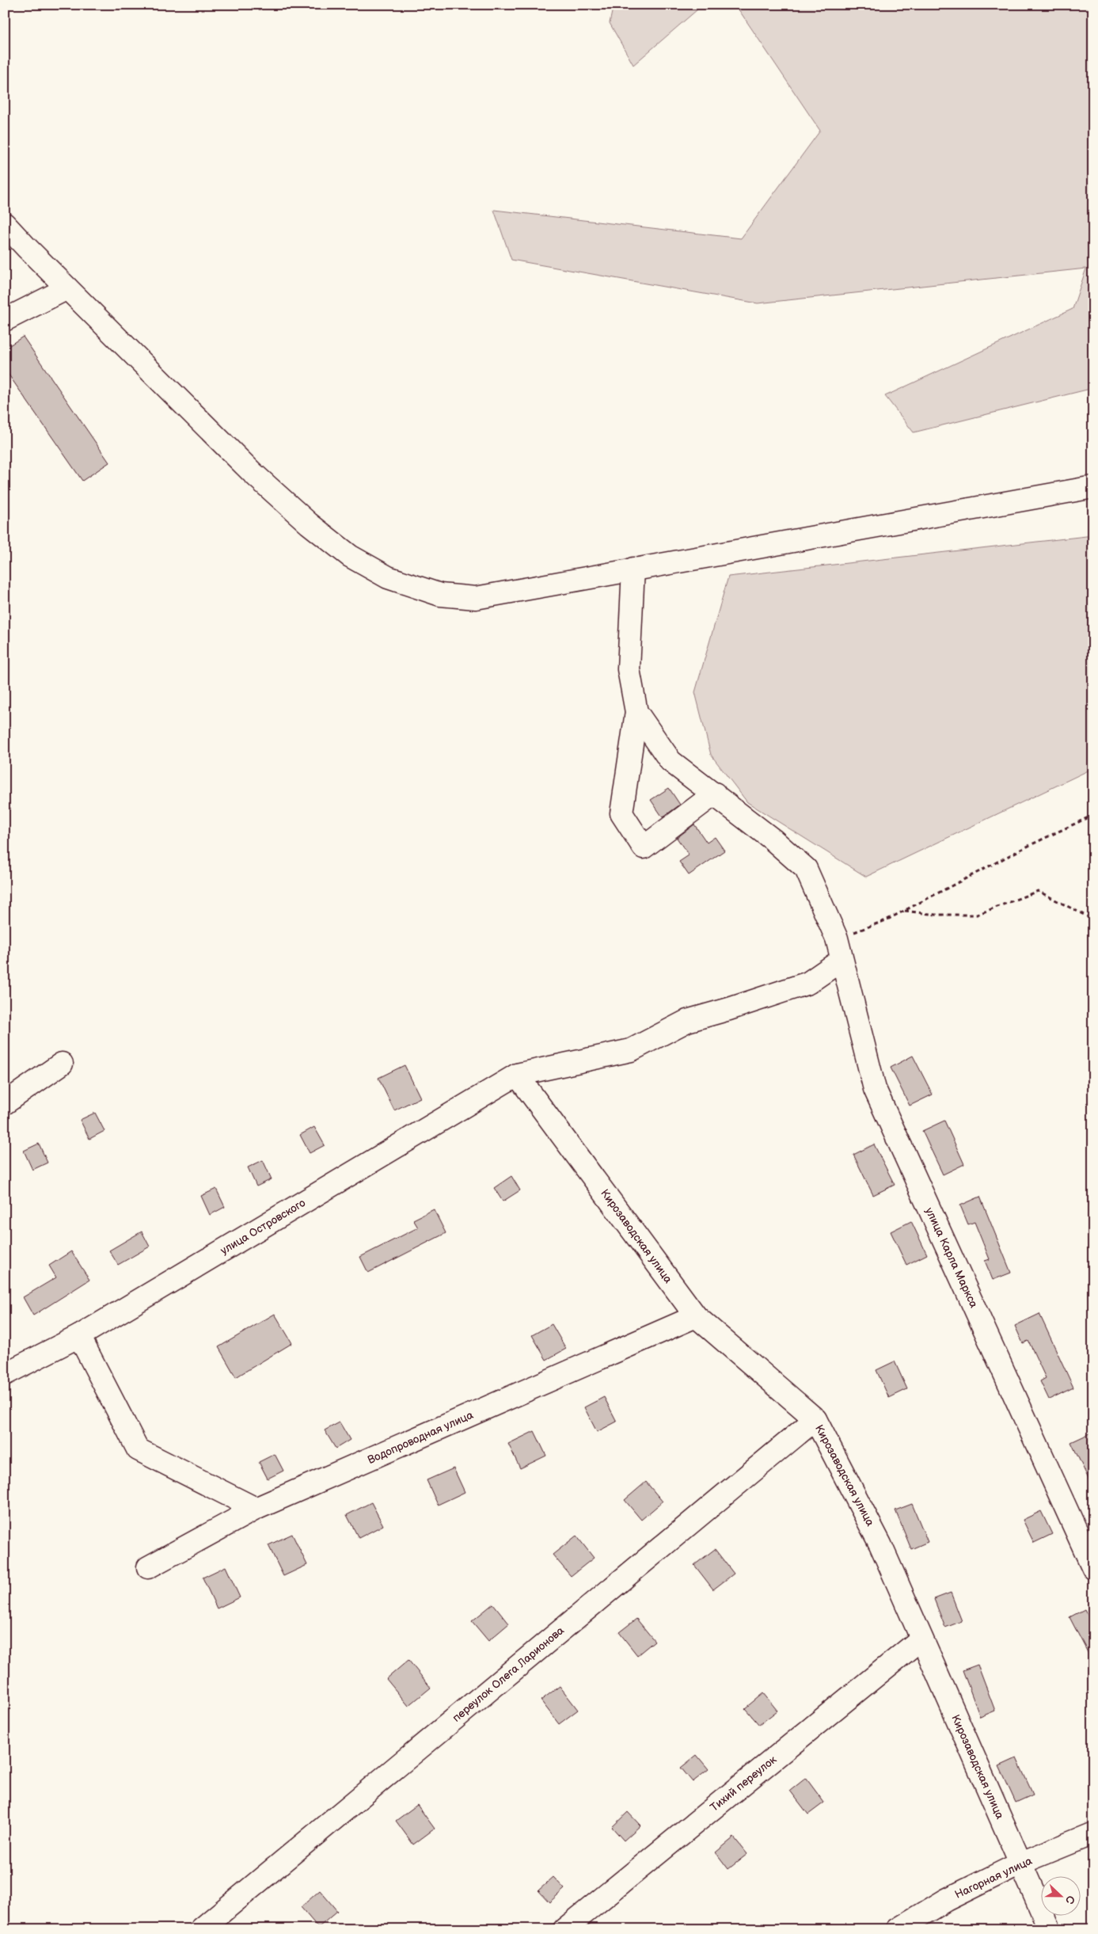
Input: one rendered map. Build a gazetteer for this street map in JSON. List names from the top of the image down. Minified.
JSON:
{"streets":{"street":["улица Островского","Кирозаводская улица","улица Карла Маркса","Водопроводная улица","переулок Олега Ларионова","Тихий переулок","Нагорная улица"]},"crossings":[["улица Островского","Кирозаводская улица"],["улица Островского","улица Карла Маркса"],["Кирозаводская улица","Водопроводная улица"],["Кирозаводская улица","переулок Олега Ларионова"],["Кирозаводская улица","Тихий переулок"],["Кирозаводская улица","Нагорная улица"]],"north":"right"}
